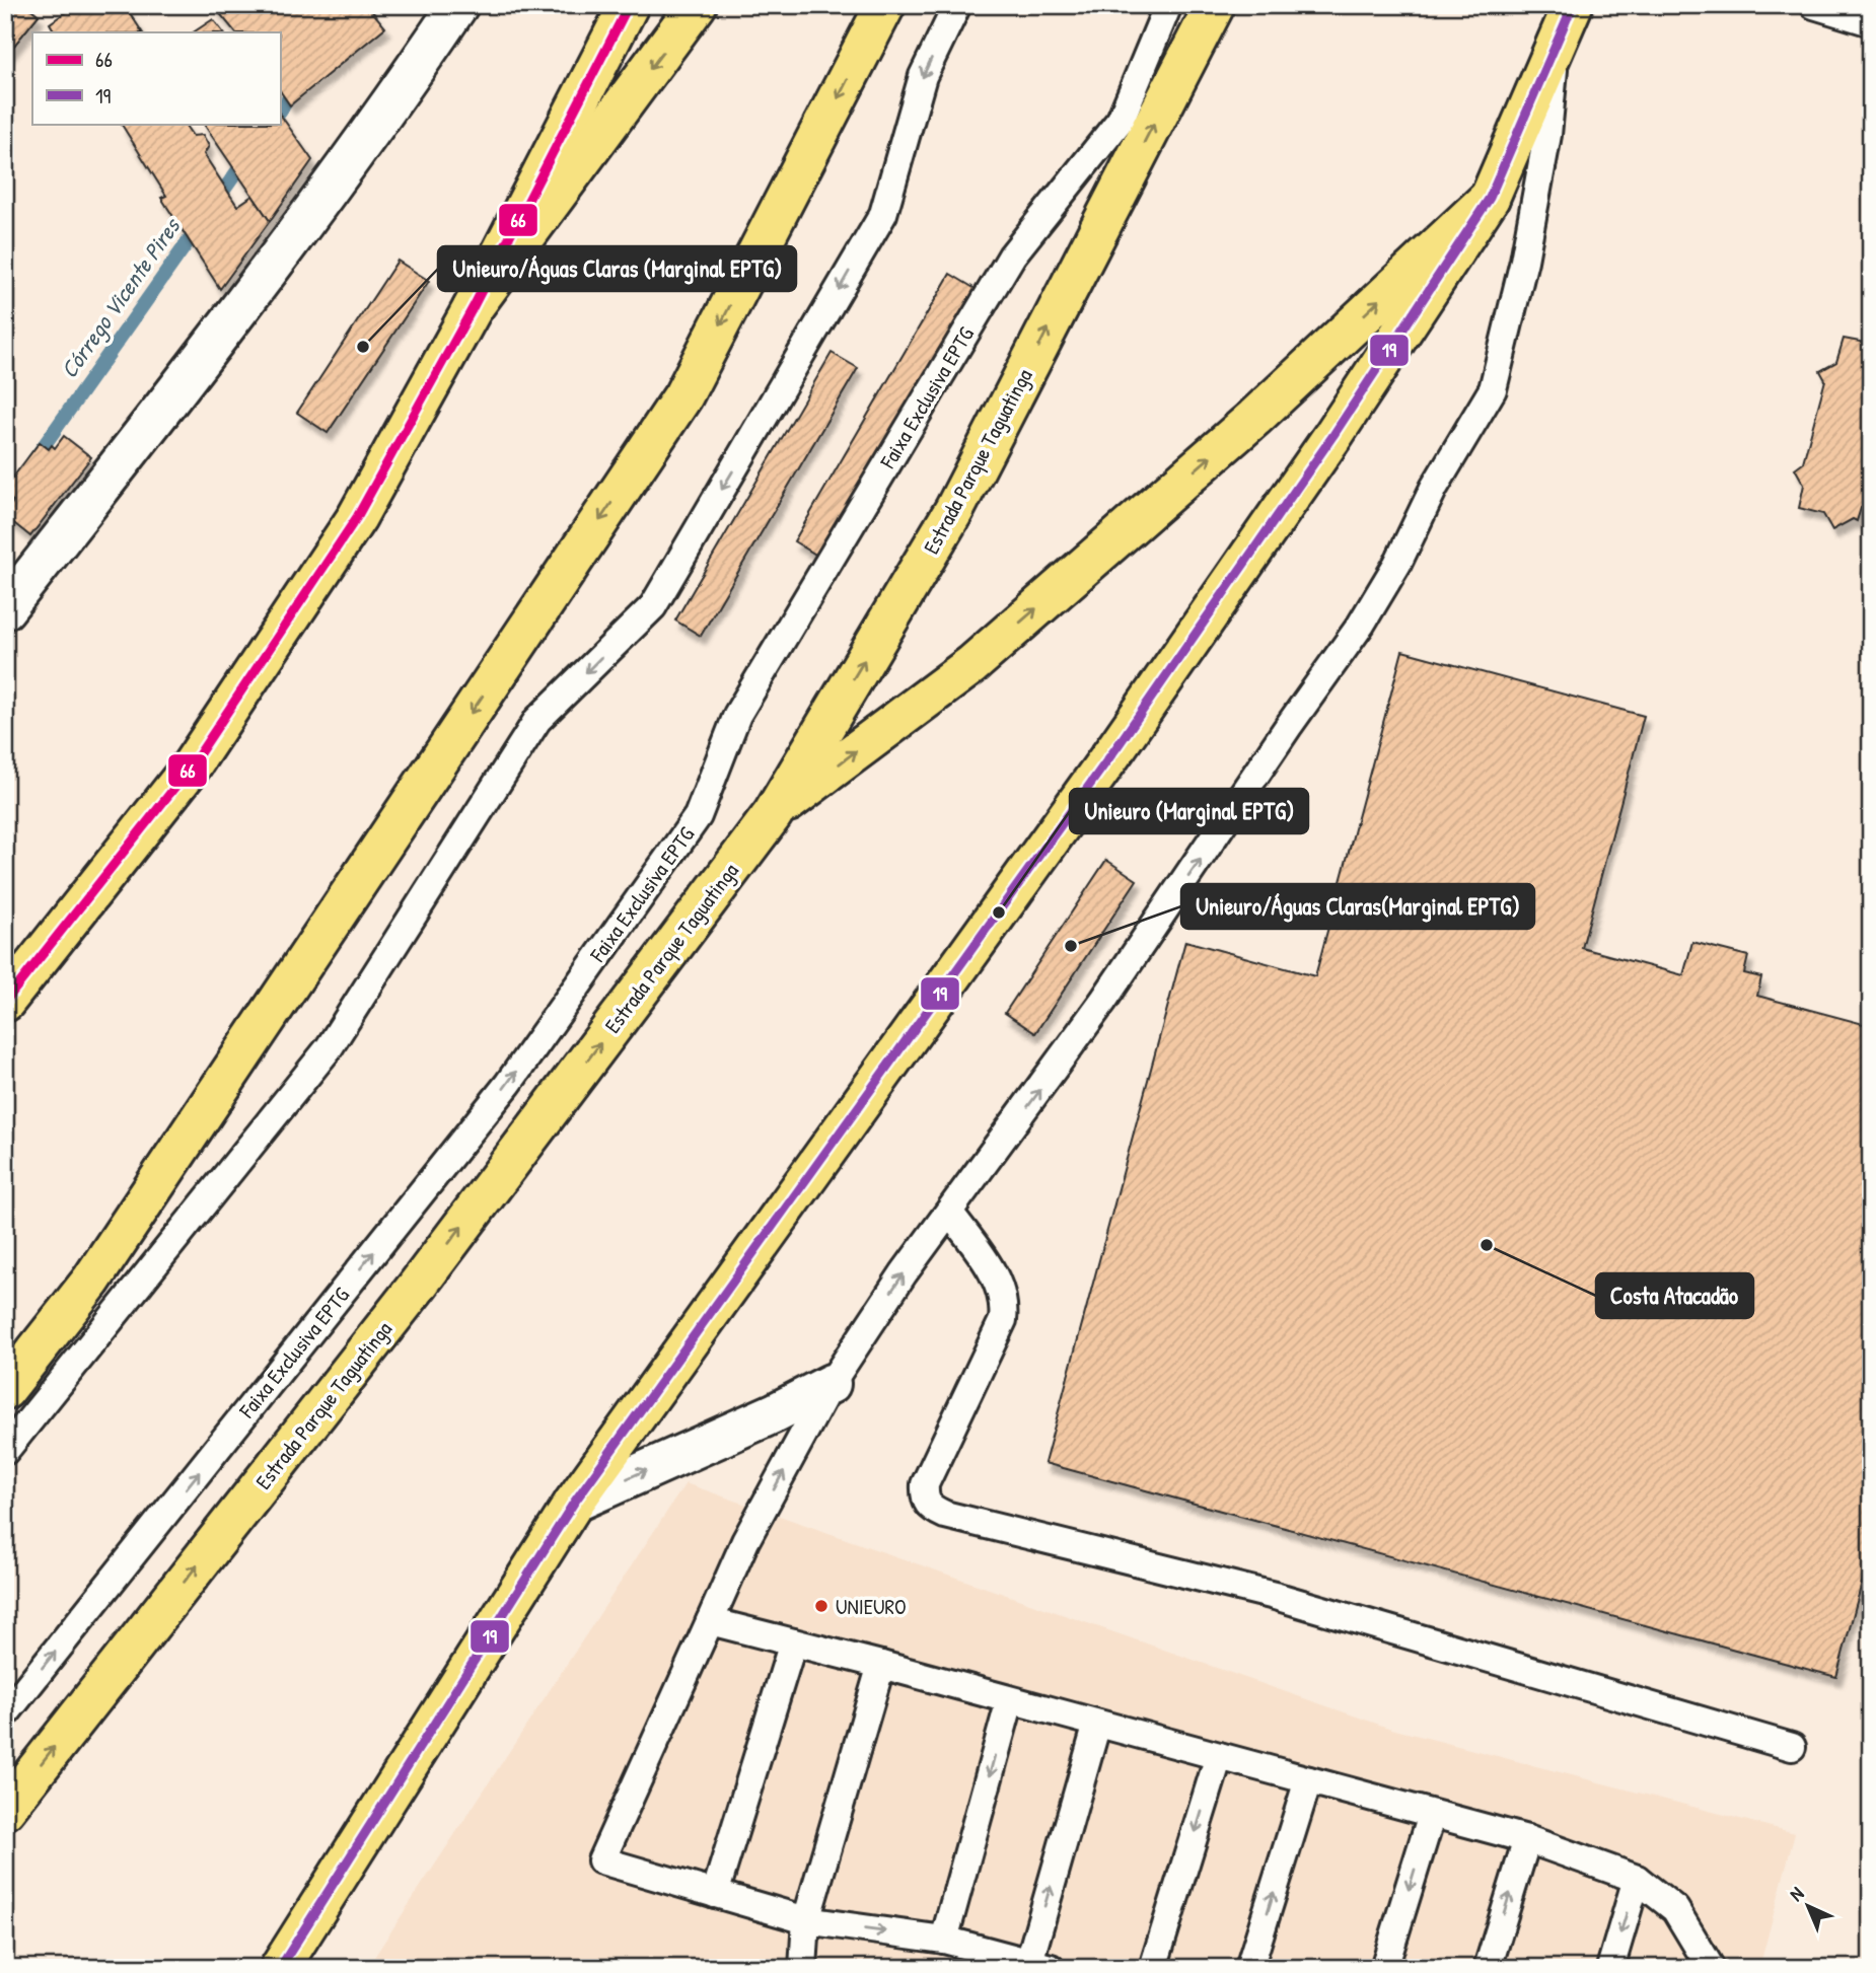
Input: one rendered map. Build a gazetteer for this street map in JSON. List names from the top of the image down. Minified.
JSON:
{"streets":{"main road":["Estrada Parque Taguatinga"],"lane":["Faixa Exclusiva EPTG"]},"water":["Córrego Vicente Pires"],"places":["Unieuro/Águas Claras (Marginal EPTG)","Unieuro (Marginal EPTG)","Unieuro/Águas Claras(Marginal EPTG)","Costa Atacadão","UNIEURO"],"lines":["transit line 66","transit line 19"],"legend":["66","19"],"north":"top left"}
